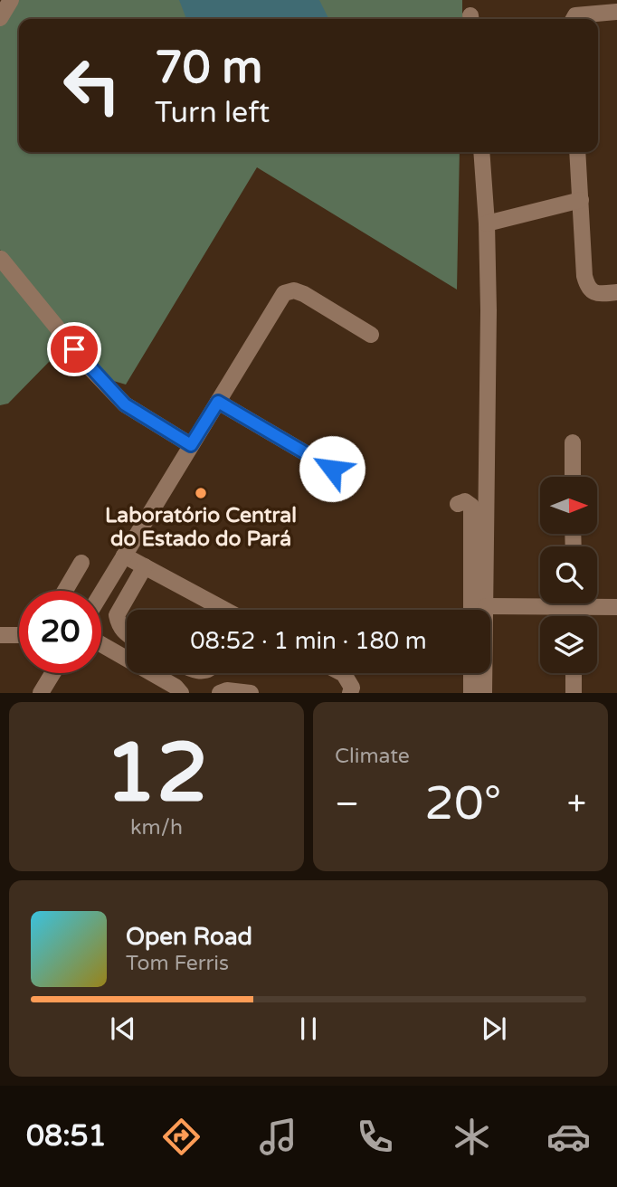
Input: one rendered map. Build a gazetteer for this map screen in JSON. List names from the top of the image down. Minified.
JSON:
{"places":["Laboratório Central do Estado do Pará"],"north":"right","page":{"turn":["70 m","Turn left"],"limit":"20","trip":"08:52 · 1 min · 180 m","tile":[["12","km/h"],"Climate"],"heat":["−","20°","+"],"song":["Open Road","Tom Ferris"],"tabs":"08:51"}}
